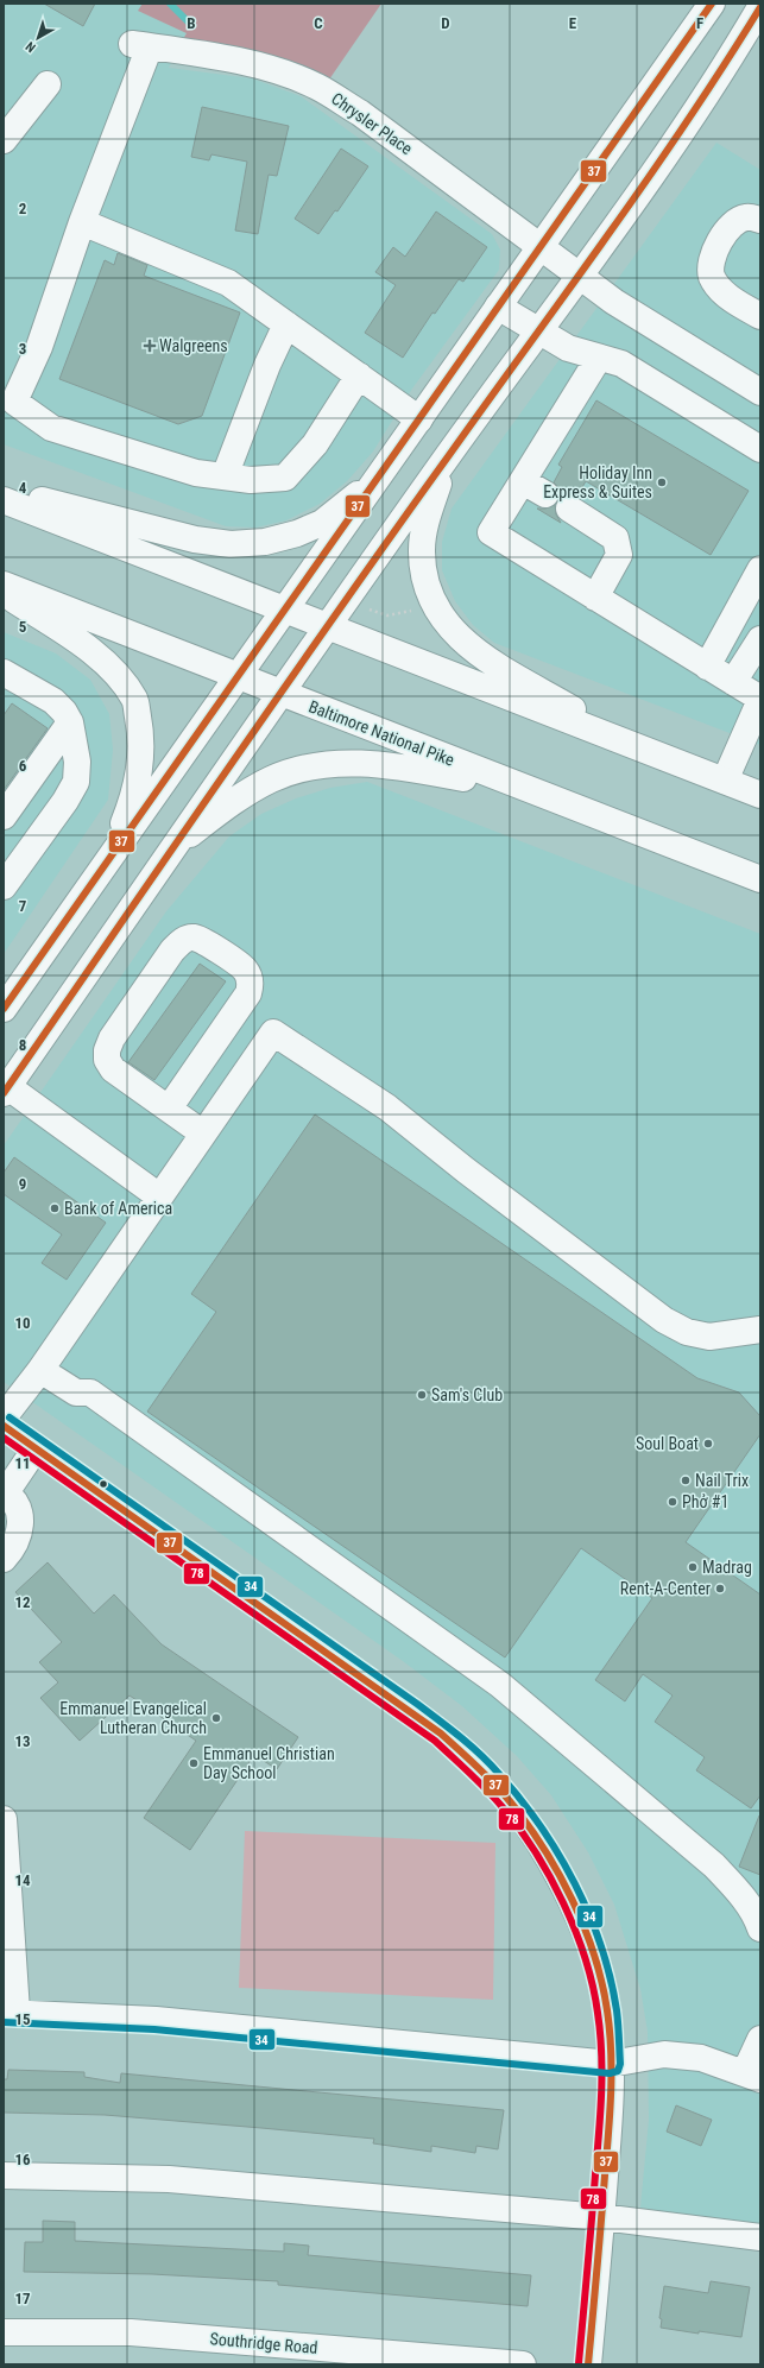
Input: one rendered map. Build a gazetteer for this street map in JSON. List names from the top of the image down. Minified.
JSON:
{"streets":{"main road":["Chrysler Place","Baltimore National Pike","Southridge Road"]},"places":{"health":["Walgreens"],"other":["Holiday Inn Express & Suites","Bank of America","Sam's Club","Soul Boat","Nail Trix","Phở #1","Madrag","Rent-A-Center","Emmanuel Evangelical Lutheran Church","Emmanuel Christian Day School"]},"lines":["transit line 37","transit line 34","transit line 78"],"north":"bottom left","grid":{"columns":["B","C","D","E","F"],"rows":["2","3","4","5","6","7","8","9","10","11","12","13","14","15","16","17"]}}
